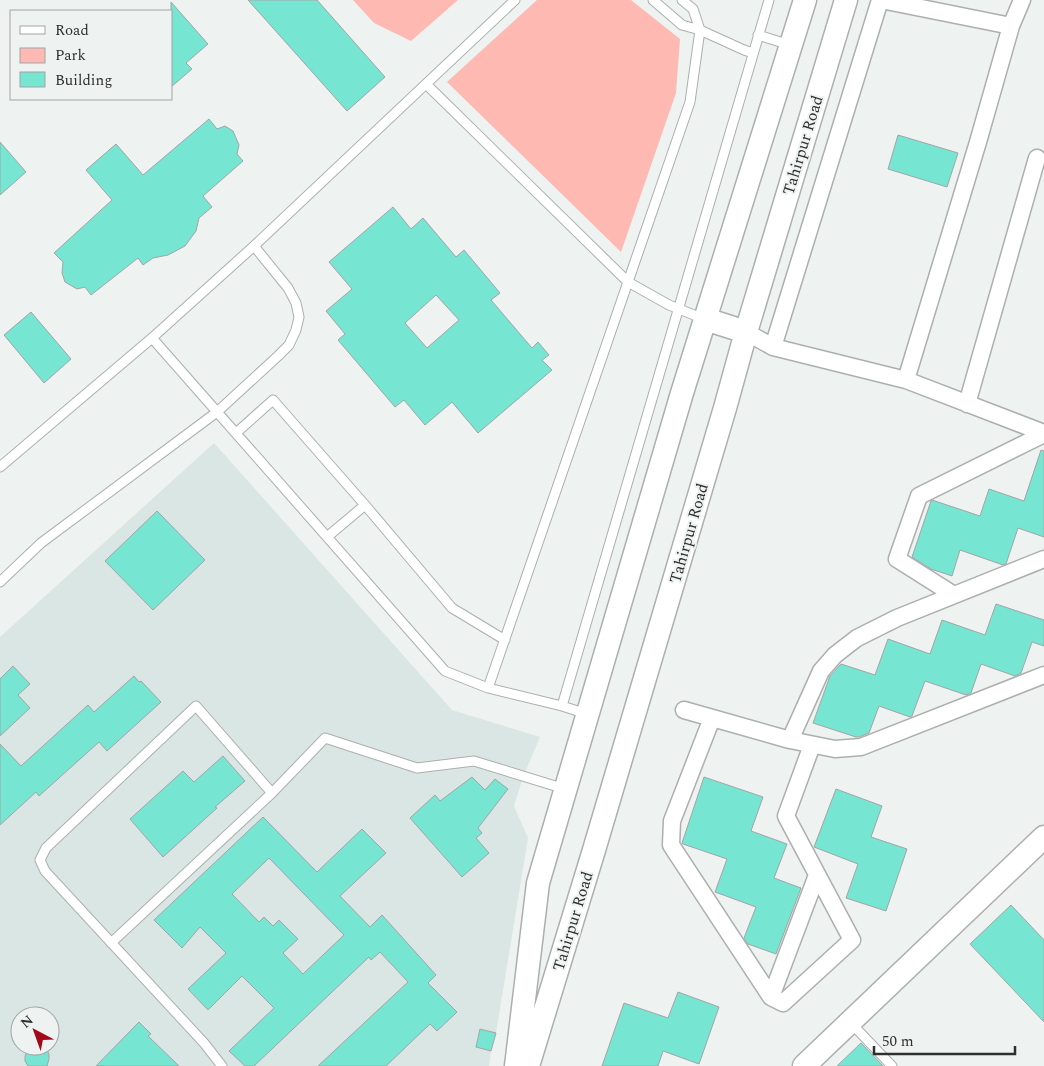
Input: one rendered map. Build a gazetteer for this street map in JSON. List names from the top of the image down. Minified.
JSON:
{"streets":{"main road":["Tahirpur Road"]},"legend":["Road","Park","Building"],"scale_bar":"50 m","north":"top left"}
